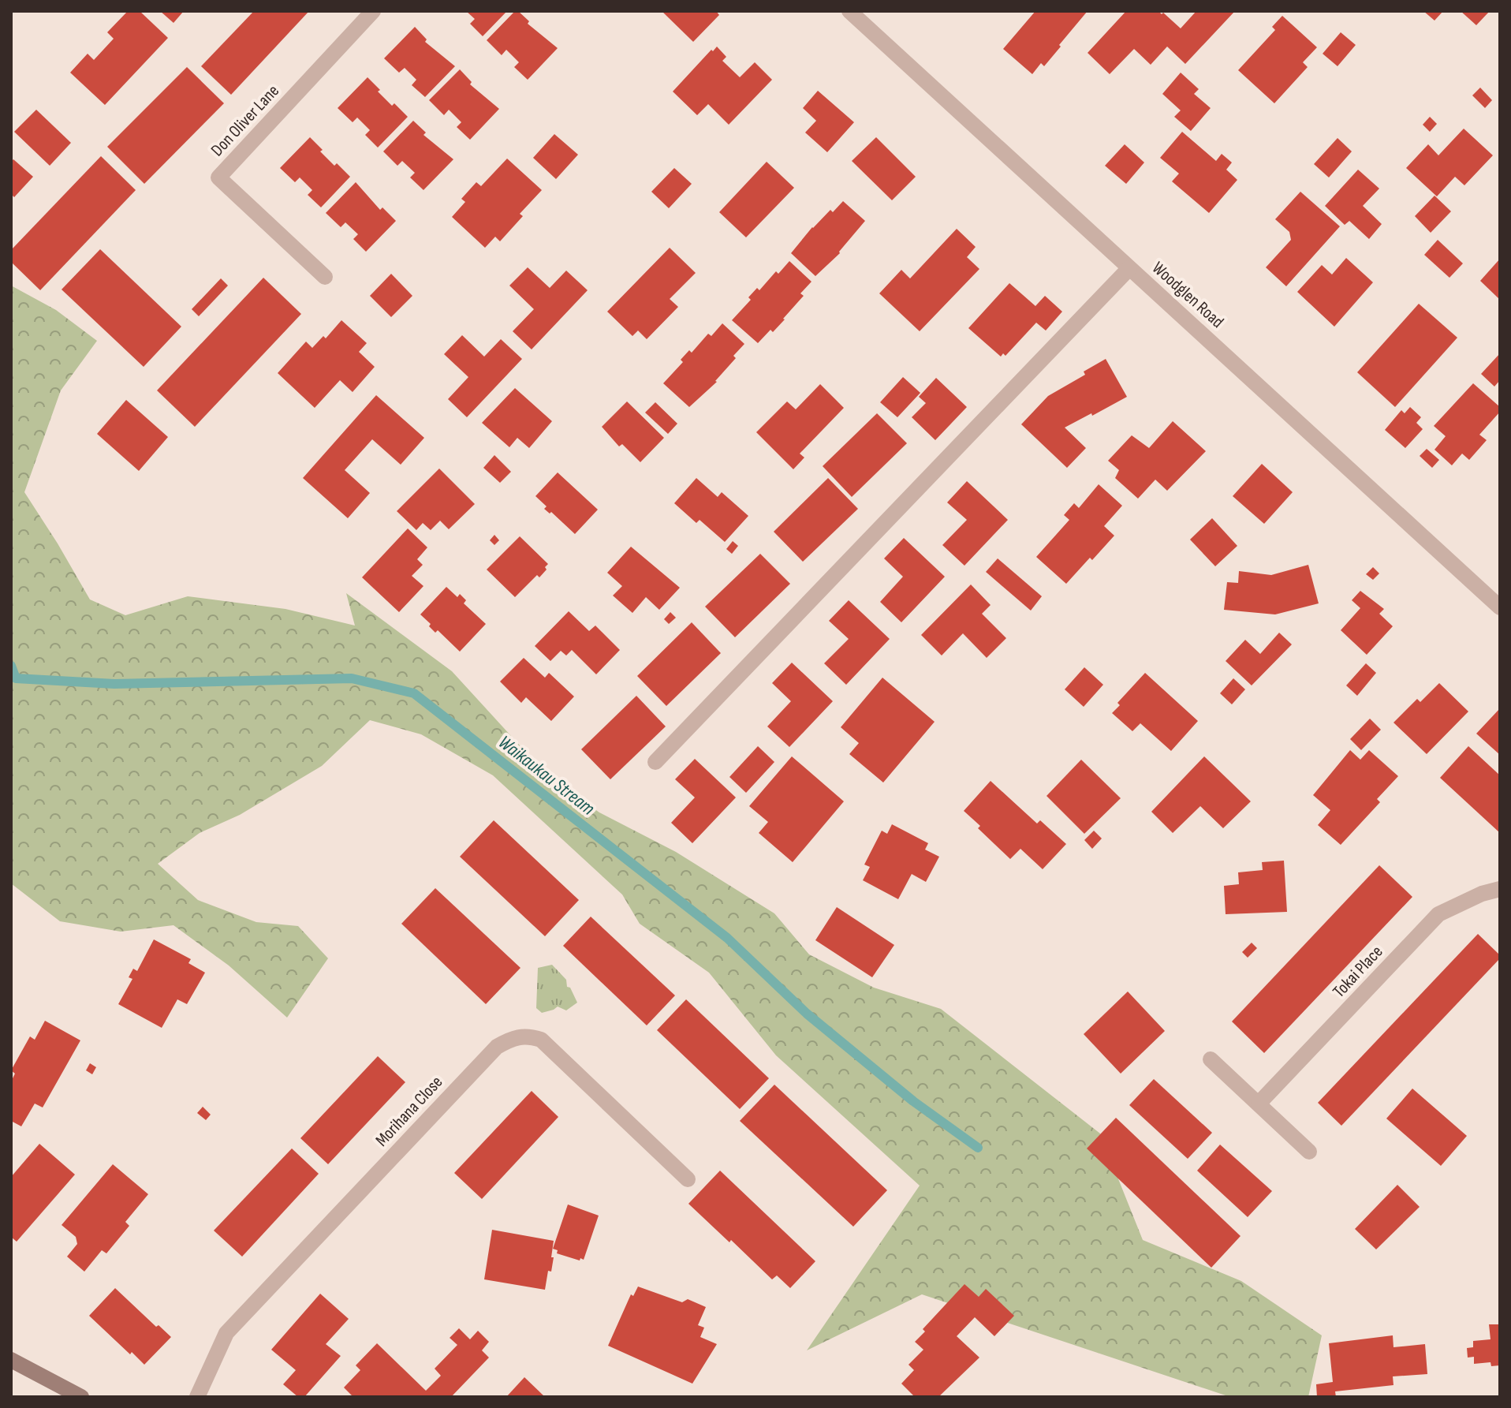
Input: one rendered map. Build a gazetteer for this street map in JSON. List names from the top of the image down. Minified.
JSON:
{"streets":{"street":["Don Oliver Lane","Woodglen Road","Tokai Place","Morihana Close"]},"water":["Waikaukau Stream"]}
